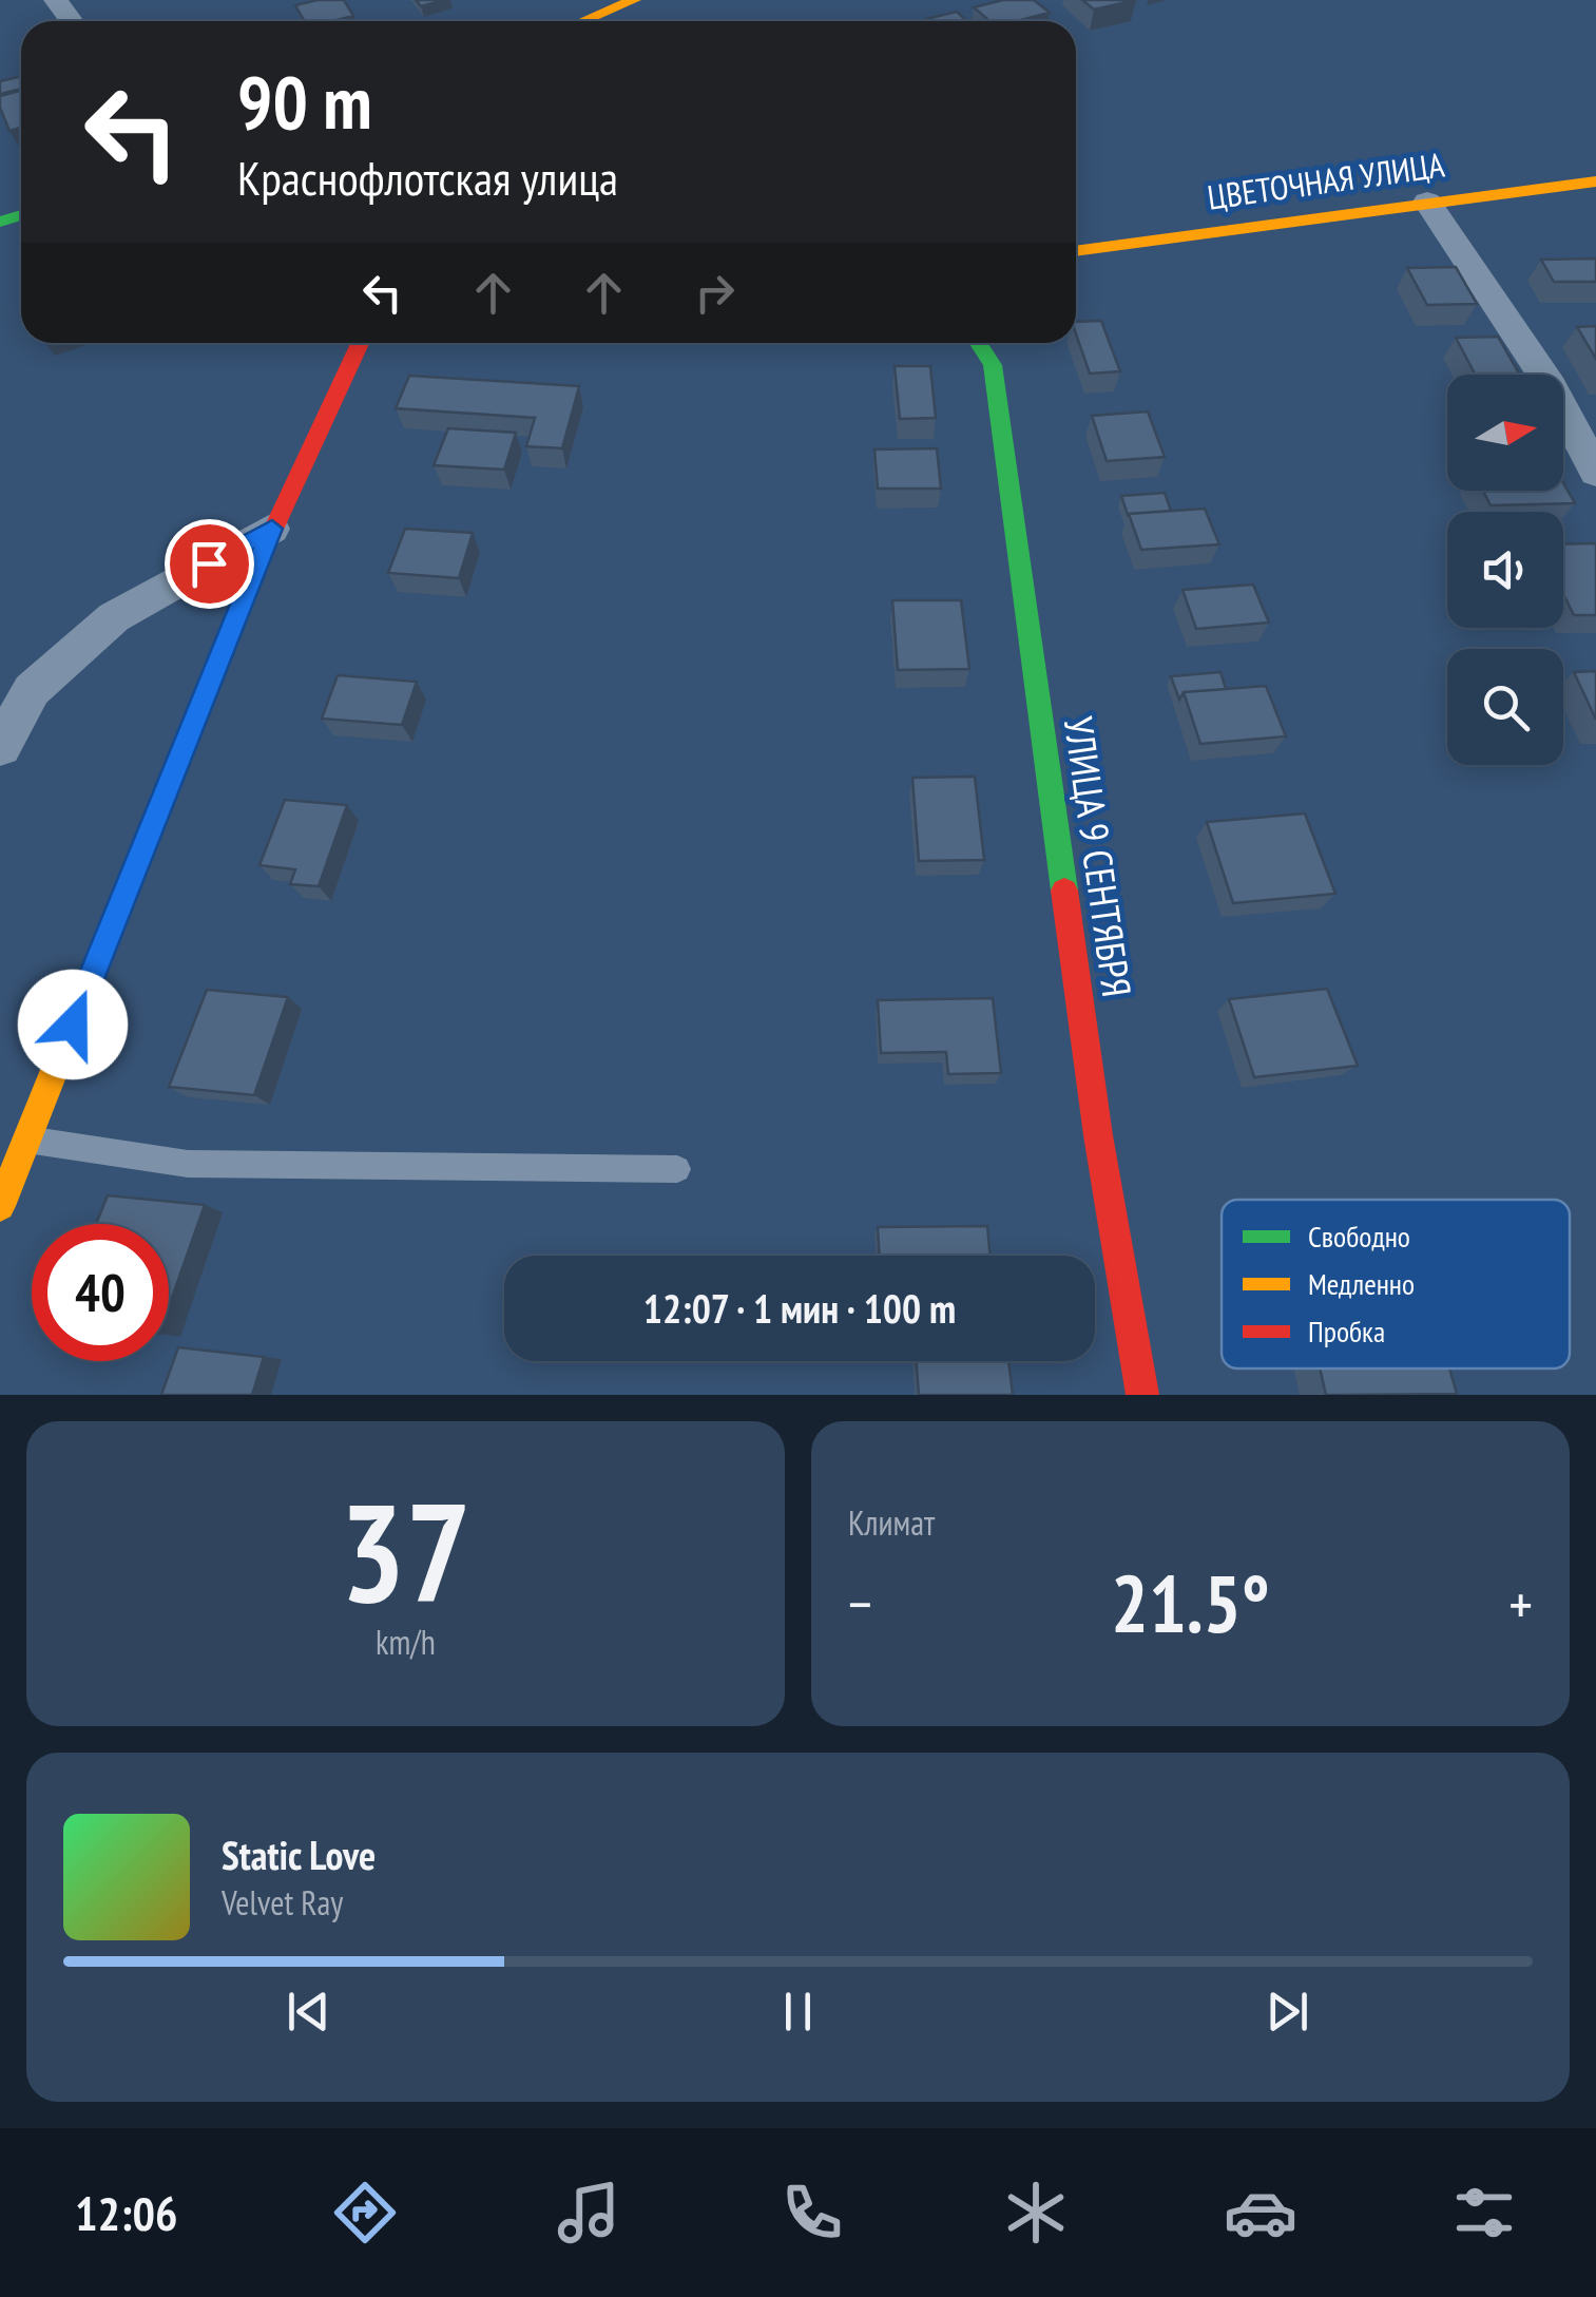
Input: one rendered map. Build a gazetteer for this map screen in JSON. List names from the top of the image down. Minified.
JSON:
{"streets":{"street":["ЦВЕТОЧНАЯ УЛИЦА","УЛИЦА 9 СЕНТЯБРЯ"]},"legend":["Свободно","Медленно","Пробка"],"north":"right","page":{"turn":["90 m","Краснофлотская улица"],"limit":"40","trip":"12:07 · 1 мин · 100 m","tile":[["37","km/h"],"Климат"],"heat":["−","21.5°","+"],"song":["Static Love","Velvet Ray"],"tabs":"12:06"}}
